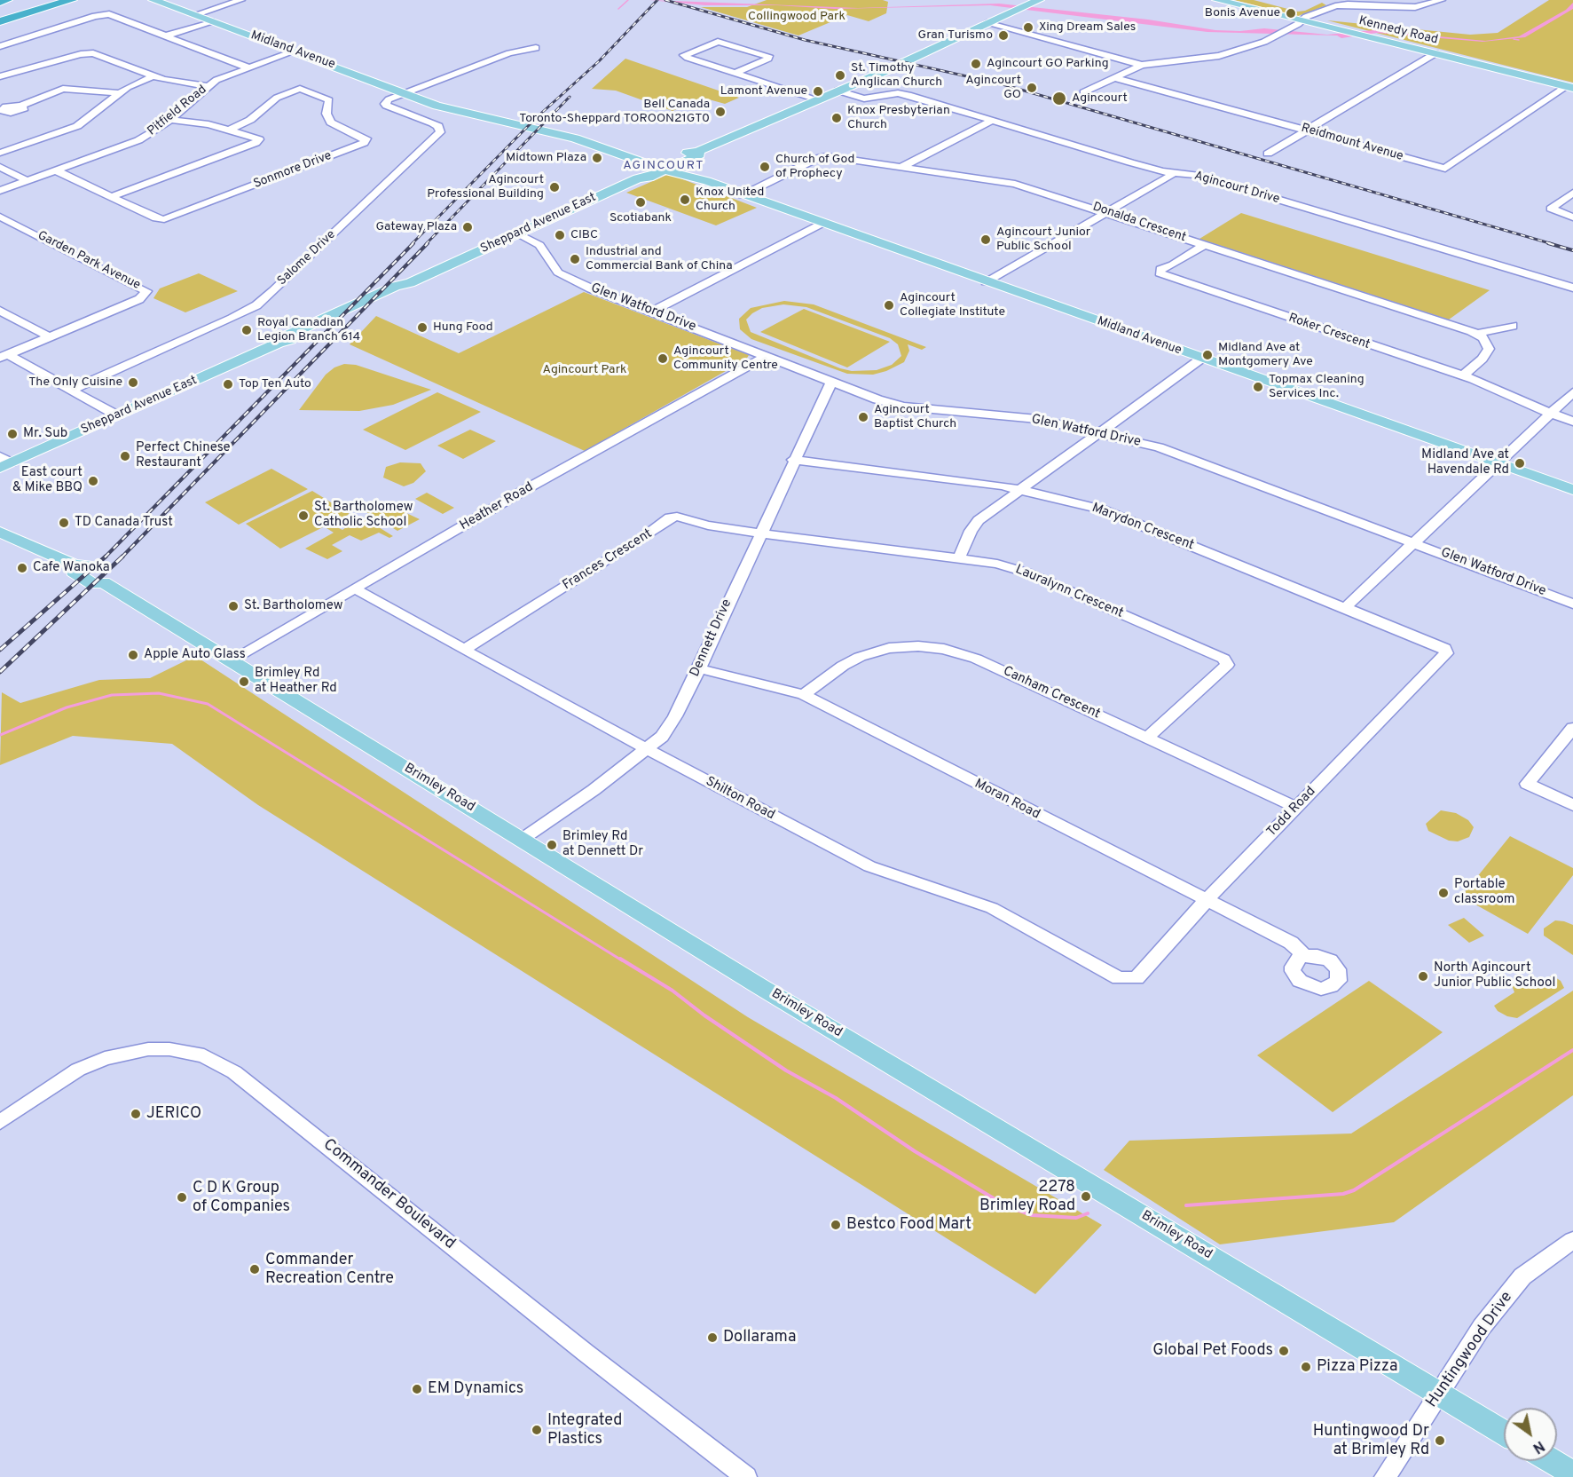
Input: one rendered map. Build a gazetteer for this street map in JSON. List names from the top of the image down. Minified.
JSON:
{"streets":{"main road":["Kennedy Road","Midland Avenue","Sheppard Avenue East","Brimley Road"],"street":["Pitfield Road","Reidmount Avenue","Sonmore Drive","Agincourt Drive","Donalda Crescent","Salome Drive","Garden Park Avenue","Glen Watford Drive","Roker Crescent","Heather Road","Marydon Crescent","Frances Crescent","Lauralynn Crescent","Dennett Drive","Canham Crescent","Shilton Road","Moran Road","Todd Road","Commander Boulevard","Huntingwood Drive"]},"crossings":[["Kennedy Road","Reidmount Avenue"],["Midland Avenue","Pitfield Road"],["Midland Avenue","Donalda Crescent"],["Midland Avenue","Sheppard Avenue East"],["Midland Avenue","Salome Drive"],["Pitfield Road","Sonmore Drive"],["Agincourt Drive","Sheppard Avenue East"],["Donalda Crescent","Roker Crescent"],["Sheppard Avenue East","Glen Watford Drive"],["Glen Watford Drive","Heather Road"],["Glen Watford Drive","Dennett Drive"],["Heather Road","Brimley Road"],["Heather Road","Shilton Road"],["Marydon Crescent","Dennett Drive"],["Marydon Crescent","Todd Road"],["Frances Crescent","Lauralynn Crescent"],["Frances Crescent","Dennett Drive"],["Frances Crescent","Shilton Road"],["Lauralynn Crescent","Dennett Drive"],["Lauralynn Crescent","Canham Crescent"],["Dennett Drive","Brimley Road"],["Dennett Drive","Shilton Road"],["Dennett Drive","Moran Road"],["Canham Crescent","Moran Road"],["Canham Crescent","Todd Road"],["Brimley Road","Huntingwood Drive"],["Shilton Road","Todd Road"],["Moran Road","Todd Road"]],"districts":["AGINCOURT"],"parks":["Collingwood Park","Agincourt Park"],"places":["Bonis Avenue","Xing Dream Sales","Gran Turismo","Agincourt GO Parking","St. Timothy Anglican Church","Agincourt GO","Lamont Avenue","Agincourt","Bell Canada Toronto-Sheppard TOROON21GT0","Knox Presbyterian Church","Midtown Plaza","Church of God of Prophecy","Agincourt Professional Building","Knox United Church","Scotiabank","Gateway Plaza","CIBC","Agincourt Junior Public School","Industrial and Commercial Bank of China","Agincourt Collegiate Institute","Hung Food","Royal Canadian Legion Branch 614","Midland Ave at Montgomery Ave","Agincourt Community Centre","The Only Cuisine","Top Ten Auto","Topmax Cleaning Services Inc.","Agincourt Baptist Church","Mr. Sub","Perfect Chinese Restaurant","Midland Ave at Havendale Rd","East court & Mike BBQ","St. Bartholomew Catholic School","TD Canada Trust","Cafe Wanoka","St. Bartholomew","Apple Auto Glass","Brimley Rd at Heather Rd","Brimley Rd at Dennett Dr","Portable classroom","North Agincourt Junior Public School","JERICO","2278 Brimley Road","C D K Group of Companies","Bestco Food Mart","Commander Recreation Centre","Dollarama","Global Pet Foods","Pizza Pizza","EM Dynamics","Integrated Plastics","Huntingwood Dr at Brimley Rd"],"north":"bottom right"}
